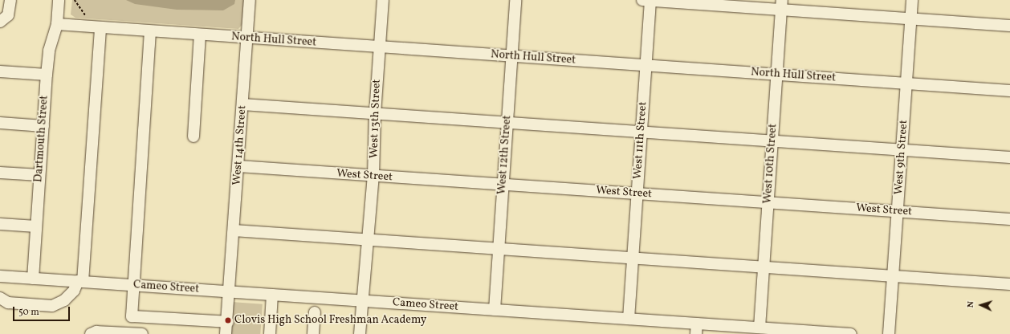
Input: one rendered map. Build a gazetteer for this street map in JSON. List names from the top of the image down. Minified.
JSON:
{"streets":{"street":["North Hull Street","West 13th Street","Dartmouth Street","West 11th Street","West 14th Street","West 12th Street","West 9th Street","West 10th Street","West Street","Cameo Street"]},"crossings":[["North Hull Street","West 13th Street"],["North Hull Street","Dartmouth Street"],["North Hull Street","West 11th Street"],["North Hull Street","West 14th Street"],["North Hull Street","West 12th Street"],["North Hull Street","West 9th Street"],["North Hull Street","West 10th Street"],["West 13th Street","West Street"],["West 13th Street","Cameo Street"],["Dartmouth Street","Cameo Street"],["West 11th Street","West Street"],["West 11th Street","Cameo Street"],["West 14th Street","West Street"],["West 14th Street","Cameo Street"],["West 12th Street","West Street"],["West 12th Street","Cameo Street"],["West 9th Street","West Street"],["West 10th Street","West Street"],["West 10th Street","Cameo Street"]],"places":["Clovis High School Freshman Academy"],"scale_bar":"50 m","north":"left"}
